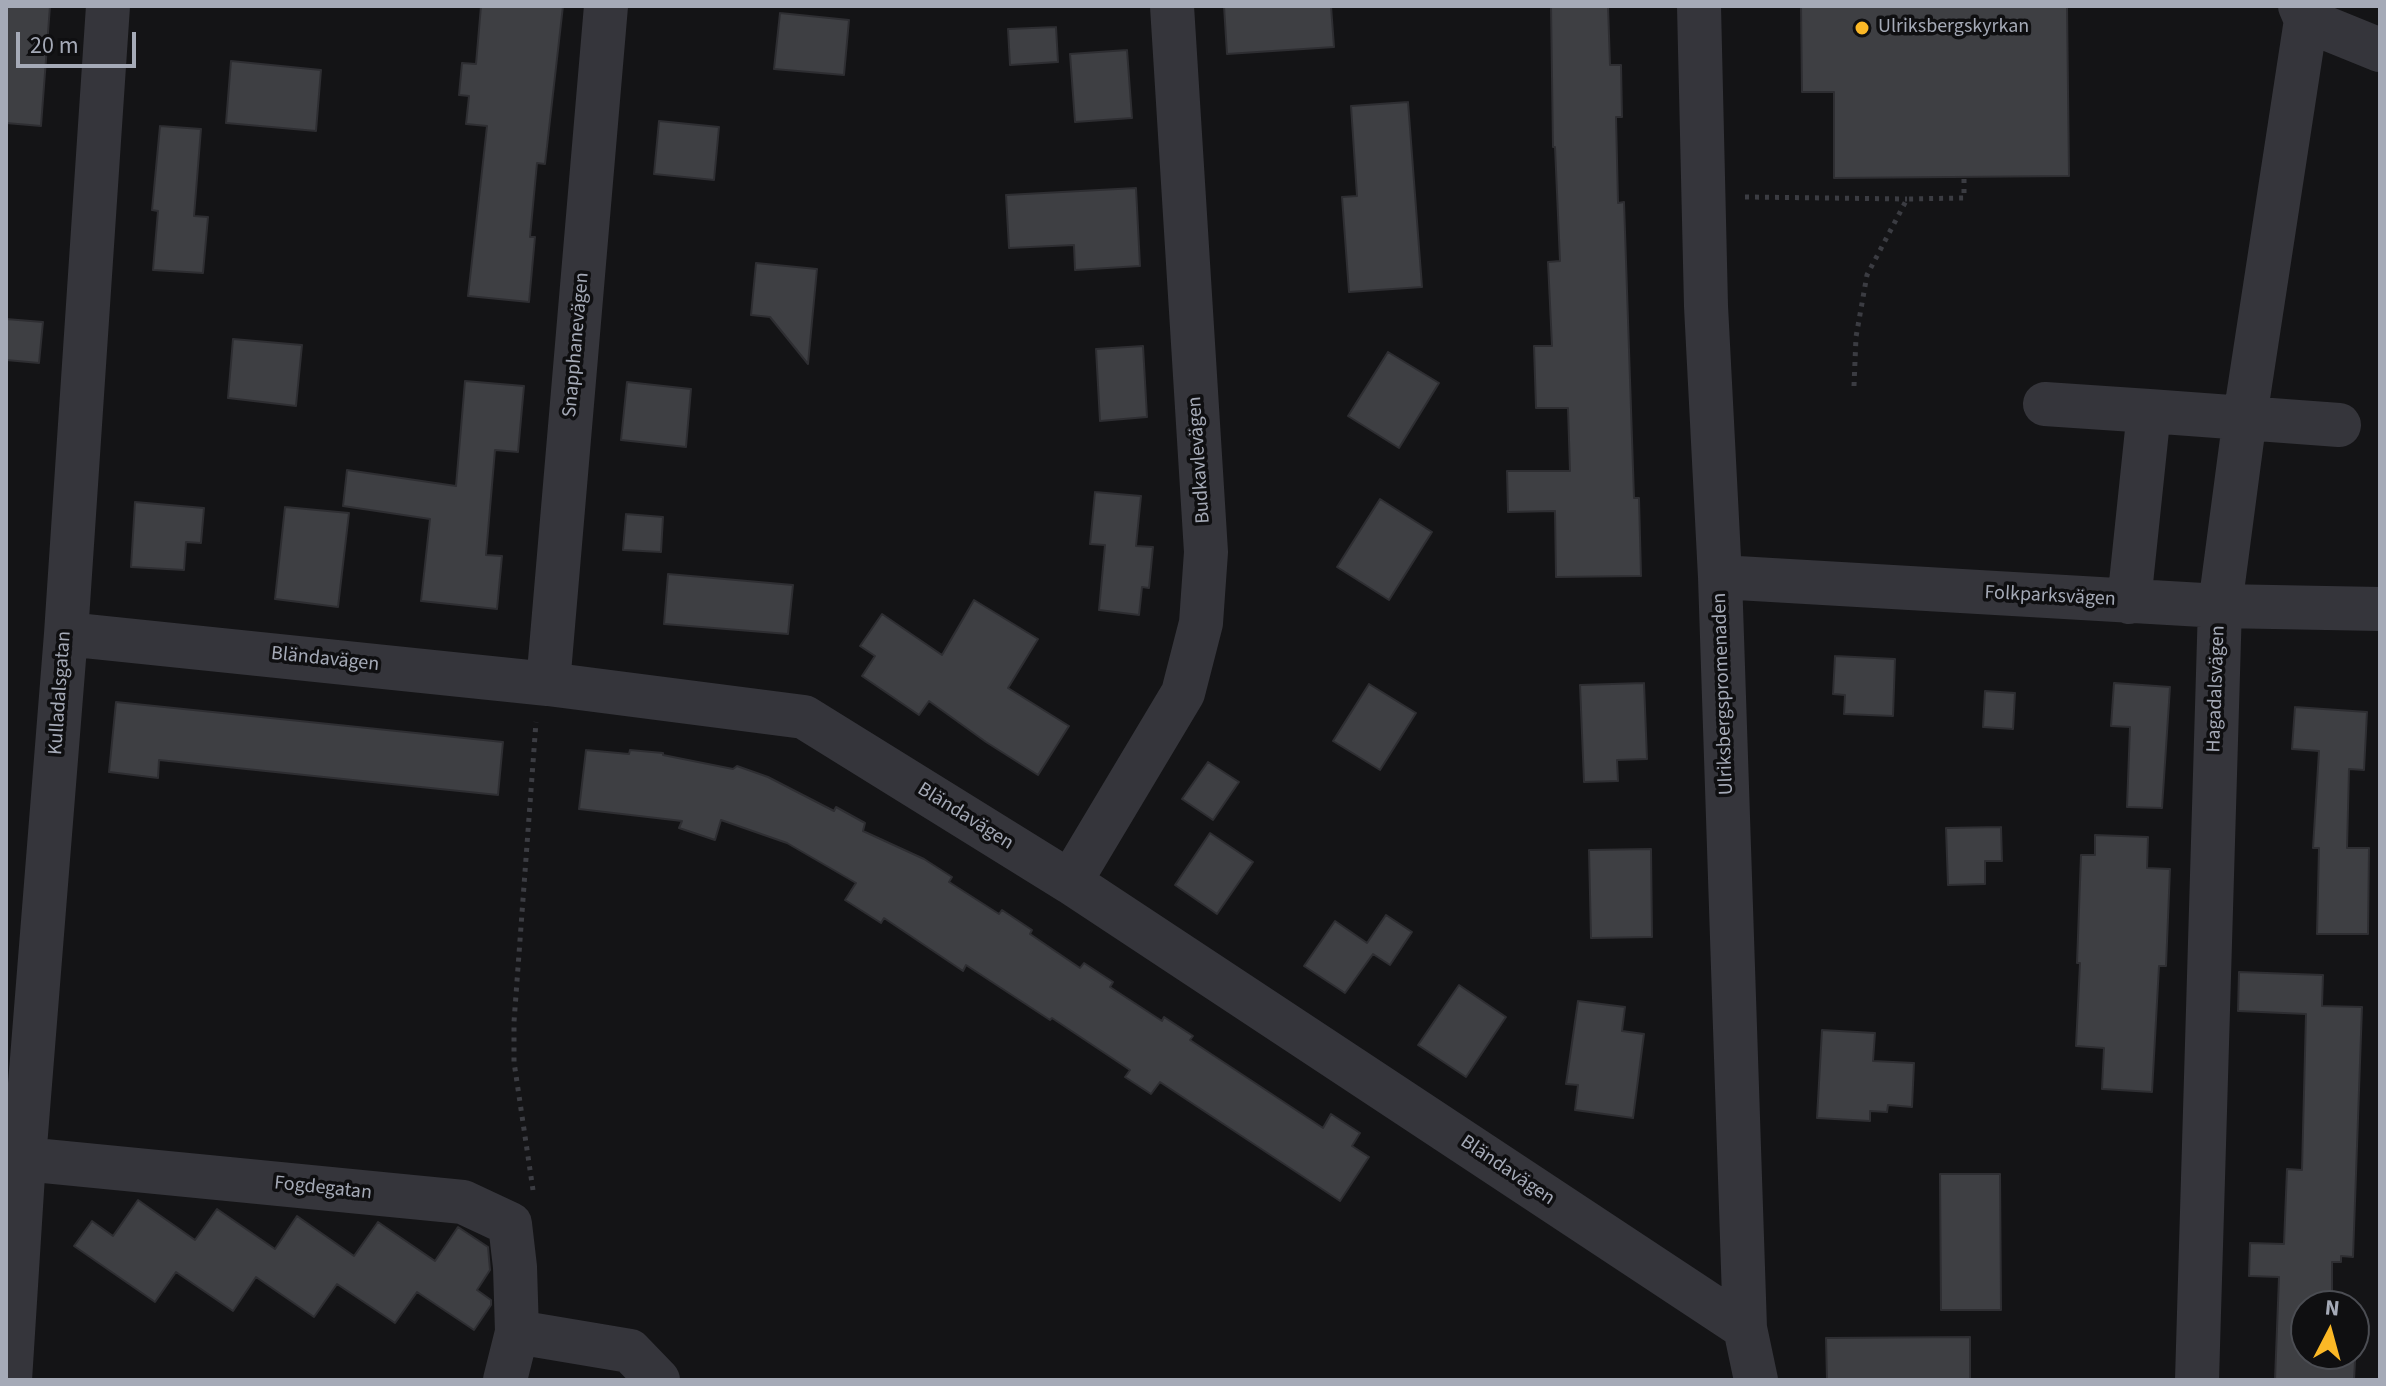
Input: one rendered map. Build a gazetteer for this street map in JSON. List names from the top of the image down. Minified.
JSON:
{"streets":{"street":["Snapphanevägen","Budkavlevägen","Folkparksvägen","Bländavägen","Hagadalsvägen","Kulladalsgatan","Ulriksbergspromenaden","Fogdegatan"]},"crossings":[["Snapphanevägen","Bländavägen"],["Budkavlevägen","Bländavägen"],["Folkparksvägen","Hagadalsvägen"],["Folkparksvägen","Ulriksbergspromenaden"],["Bländavägen","Kulladalsgatan"],["Bländavägen","Ulriksbergspromenaden"],["Kulladalsgatan","Fogdegatan"]],"places":["Ulriksbergskyrkan"],"scale_bar":"20 m","north":"top"}
